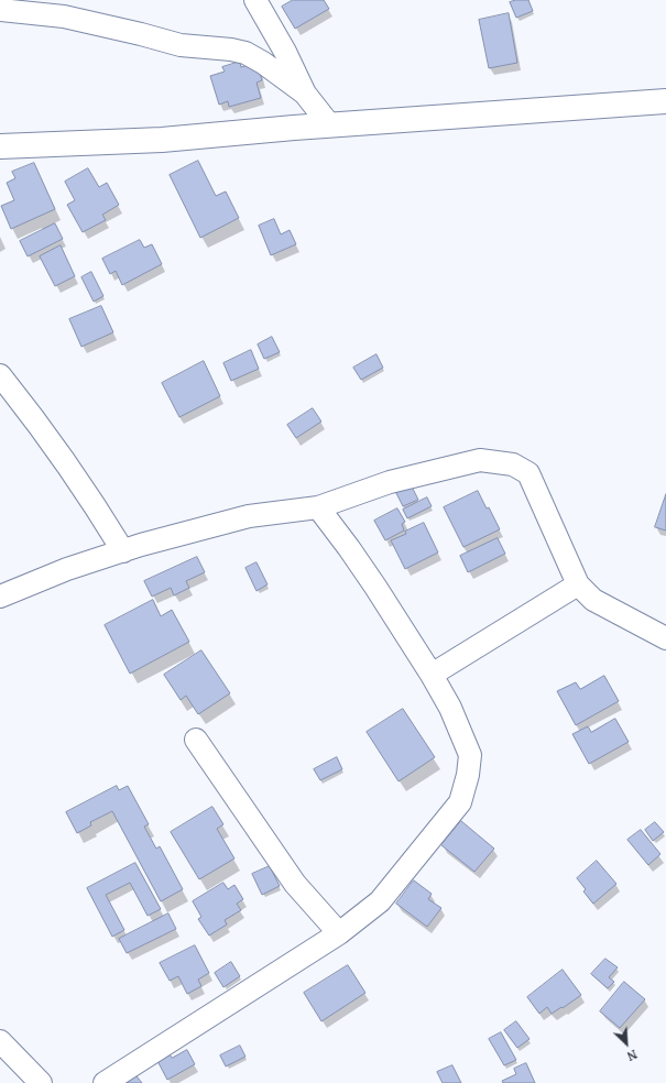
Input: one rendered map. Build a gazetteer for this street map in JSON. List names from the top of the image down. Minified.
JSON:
{"north":"bottom right"}
